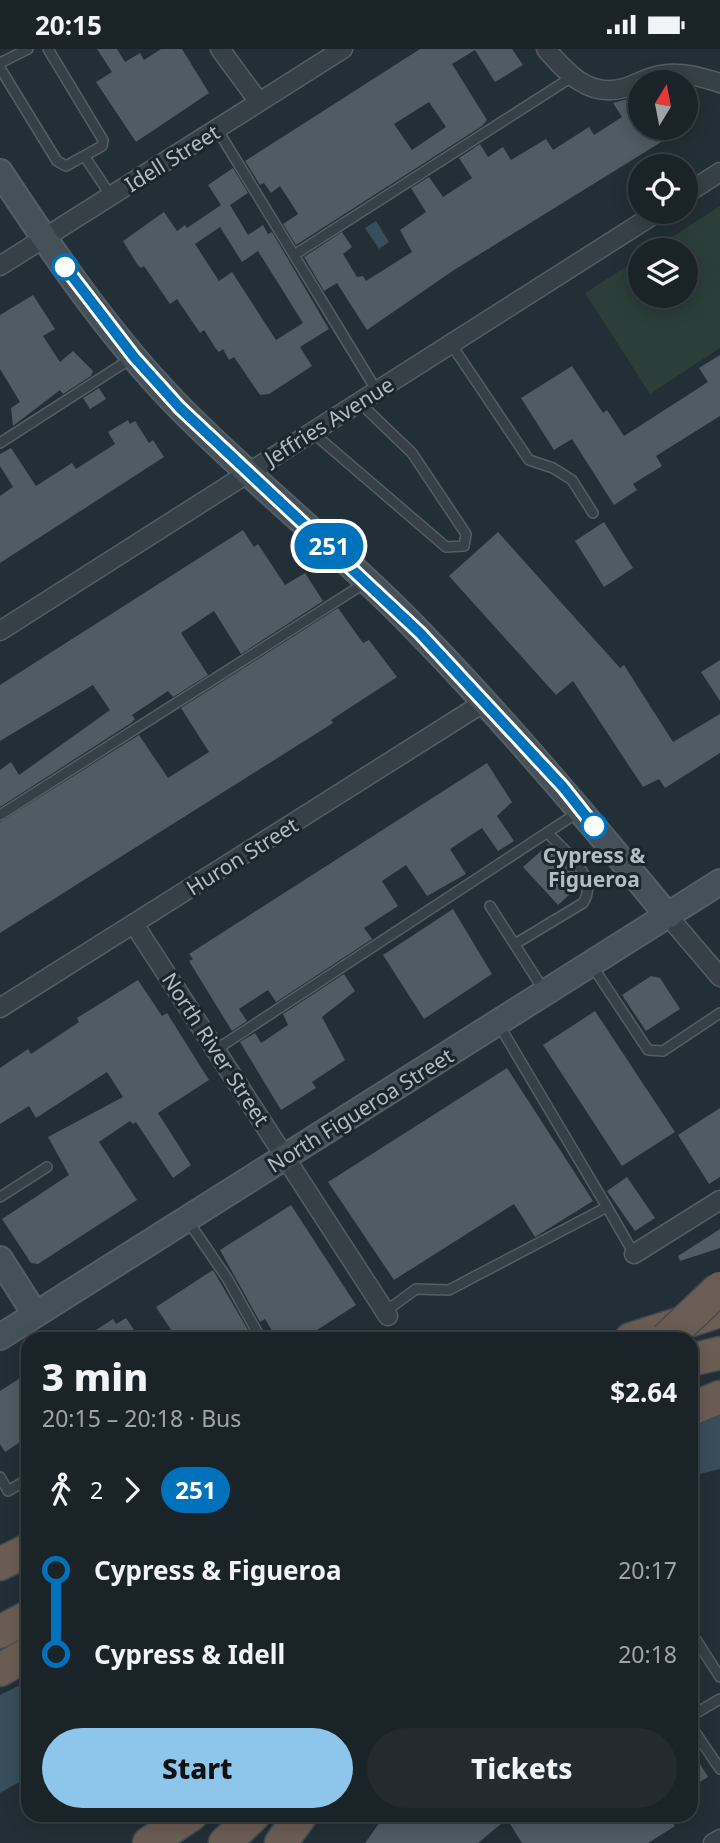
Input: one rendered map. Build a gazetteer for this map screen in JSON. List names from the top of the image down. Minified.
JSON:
{"streets":{"street":["Idell Street","Jeffries Avenue","Huron Street","North River Street","North Figueroa Street"]},"crossings":[["Huron Street","North River Street"],["North River Street","North Figueroa Street"]],"places":["Cypress & Figueroa"],"lines":["bus line 251"],"north":"top","page":{"status":"20:15","on_map":"251","heading":["3 min","20:15 – 20:18 · Bus","$2.64"],"legs":["2","251"],"list":[{"name":"Cypress & Figueroa","value":"20:17"},{"name":"Cypress & Idell","value":"20:18"}],"buttons":["Start","Tickets"]}}
